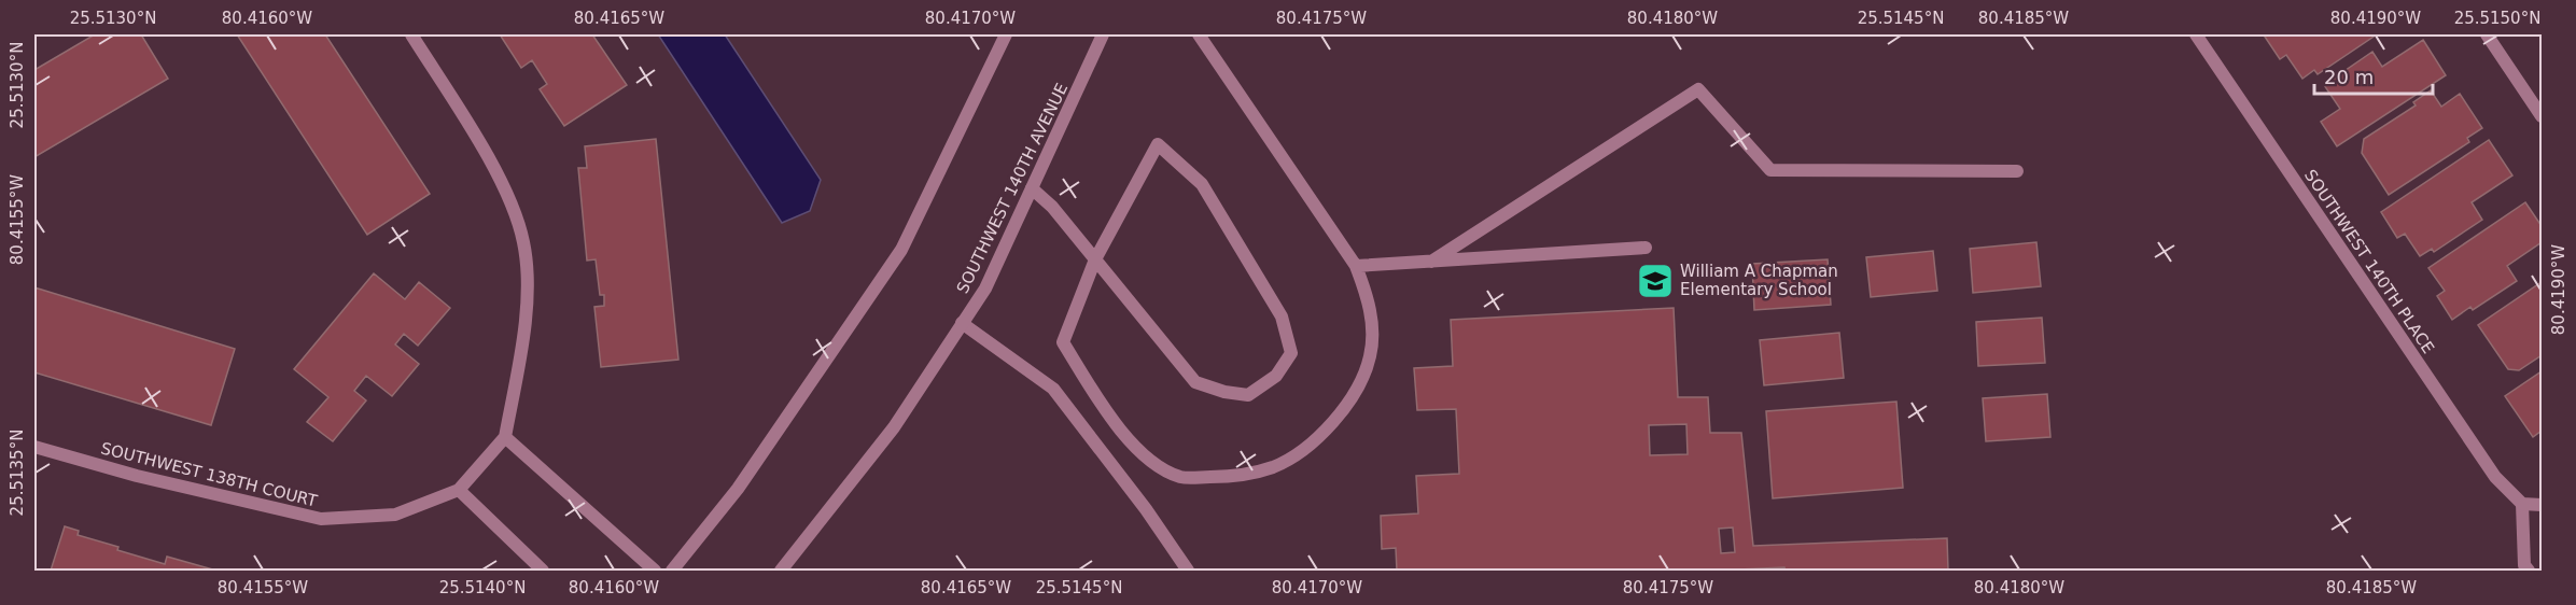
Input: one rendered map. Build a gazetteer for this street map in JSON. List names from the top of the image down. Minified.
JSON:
{"streets":{"street":["SOUTHWEST 140TH AVENUE","SOUTHWEST 140TH PLACE","SOUTHWEST 138TH COURT"]},"places":{"school or university":["William A Chapman Elementary School"]},"scale_bar":"20 m","coordinates":["25.5130°N","80.4160°W","80.4165°W","80.4170°W","80.4175°W","80.4180°W","25.5145°N","80.4185°W","80.4190°W","25.5150°N","80.4155°W","25.5135°N","25.5140°N"]}
